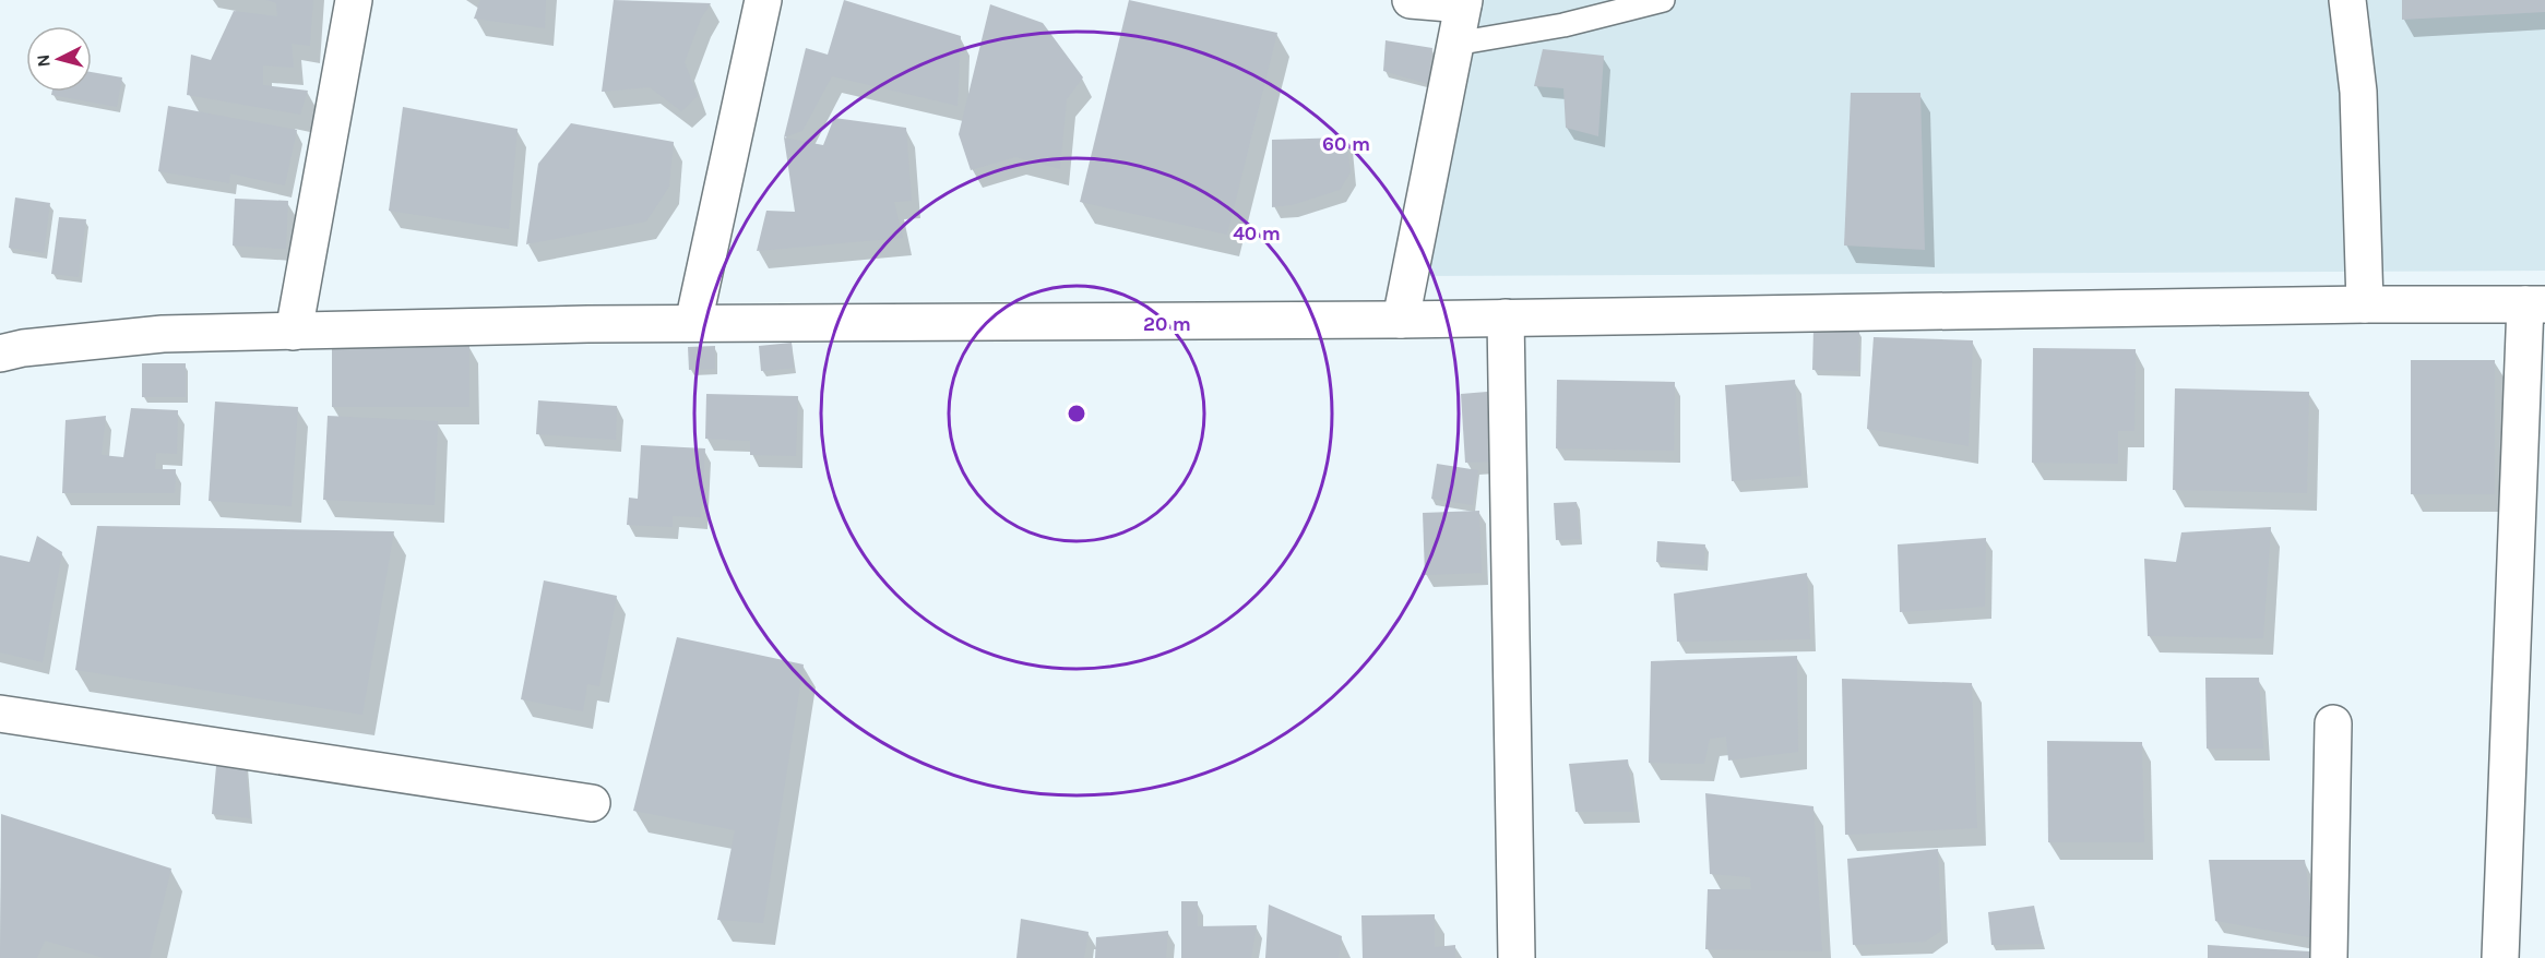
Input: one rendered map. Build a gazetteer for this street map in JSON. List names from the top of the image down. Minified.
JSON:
{"north":"left","rings":["60 m","40 m","20 m"]}
